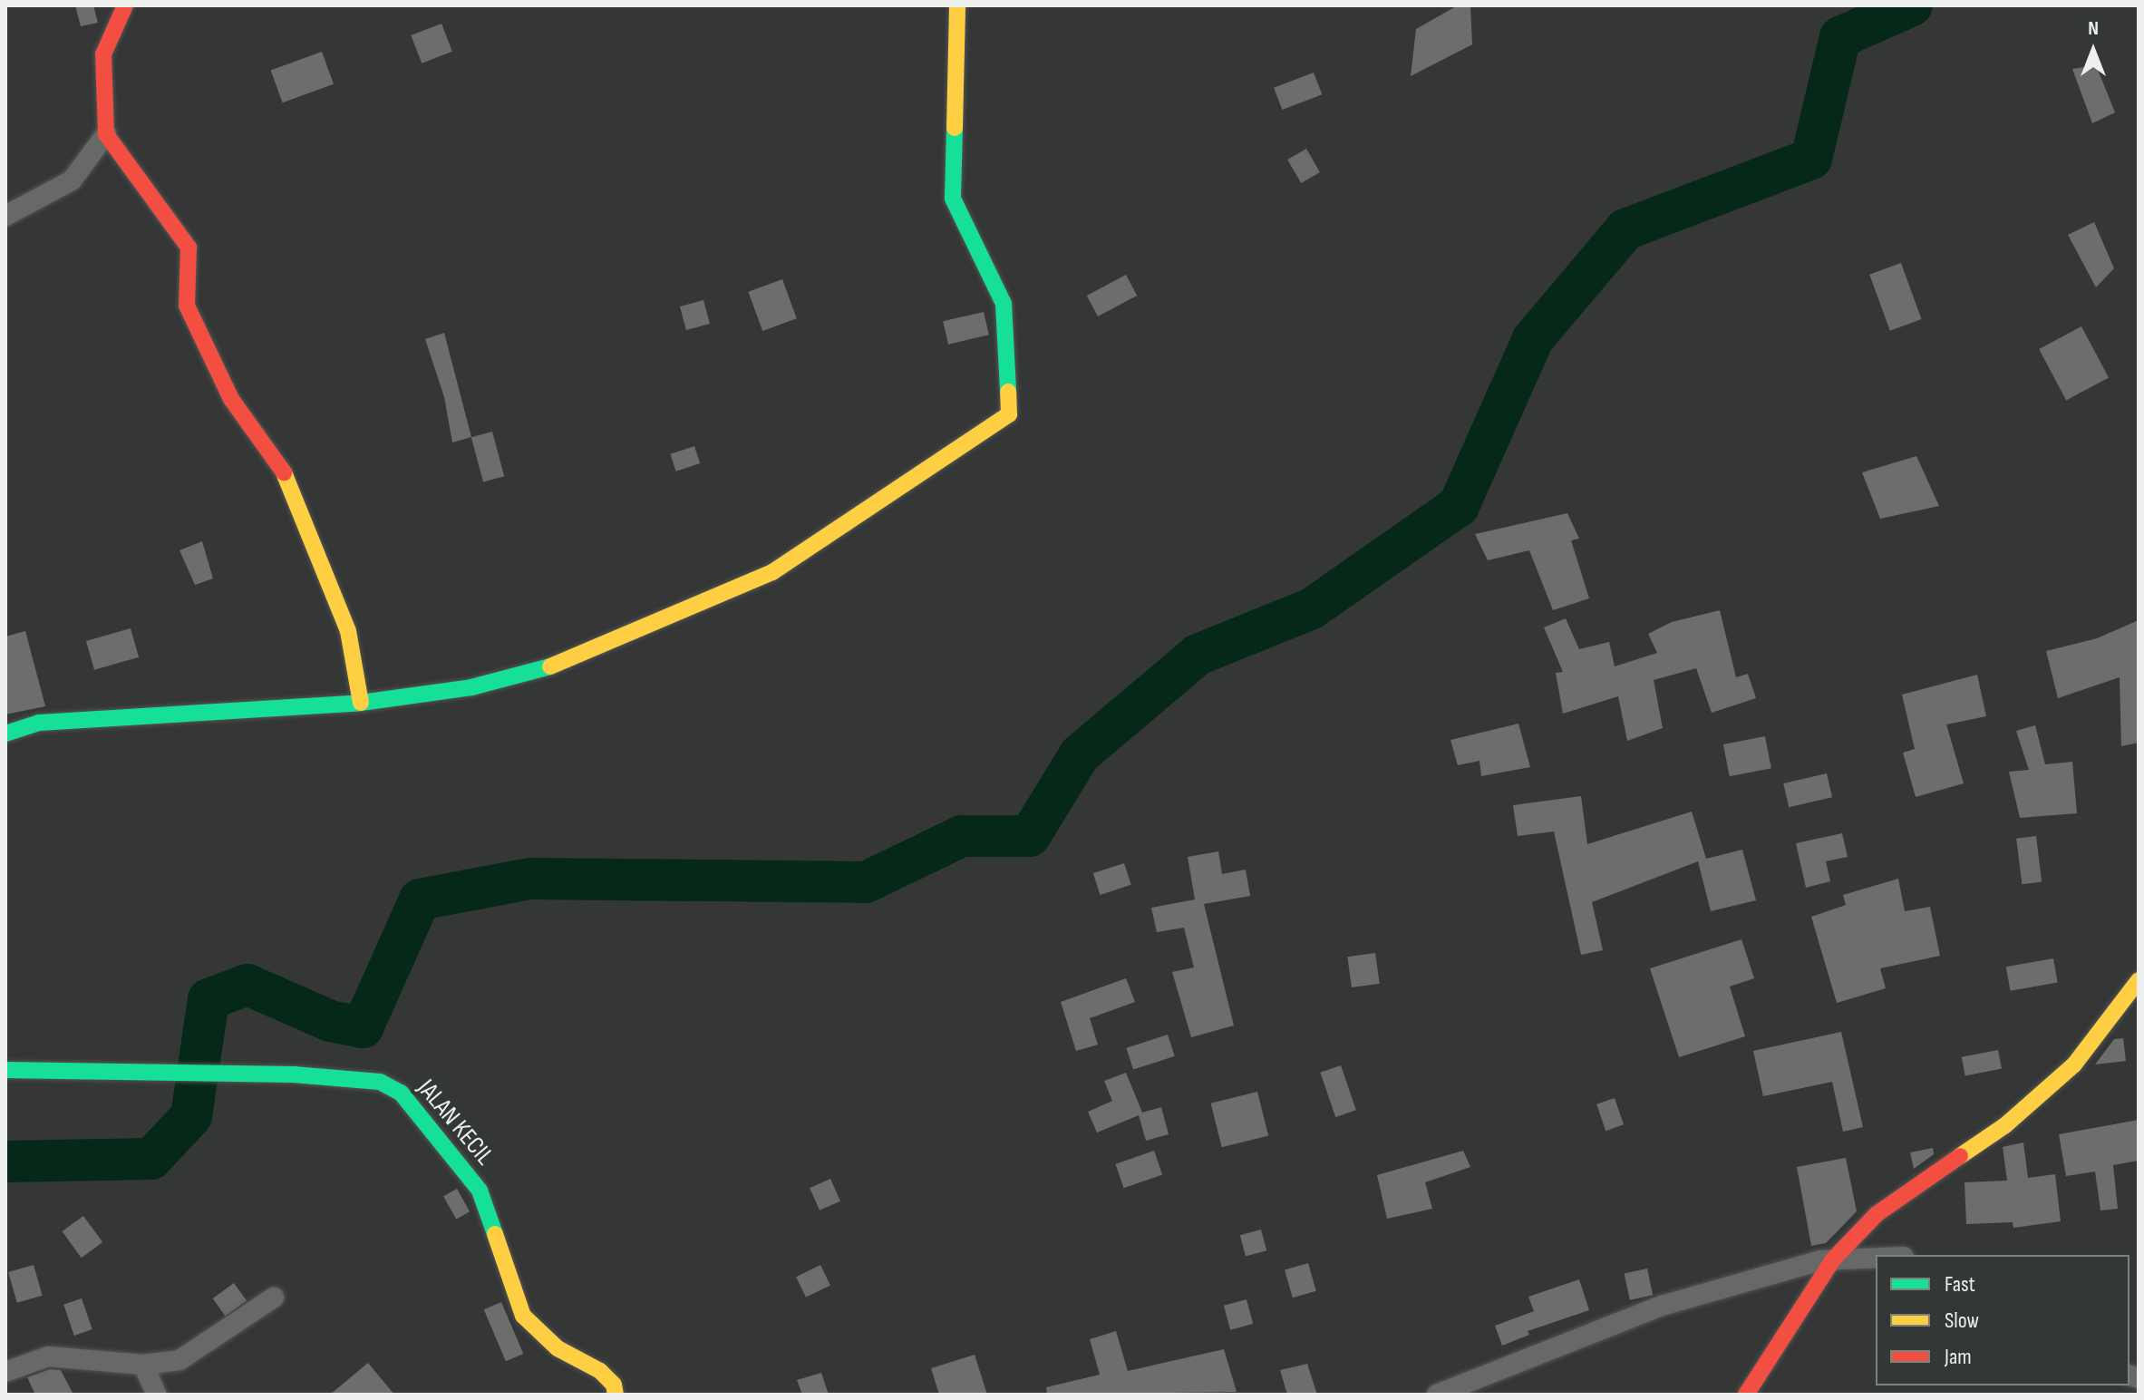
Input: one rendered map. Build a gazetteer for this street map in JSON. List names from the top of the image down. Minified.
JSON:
{"streets":{"street":["JALAN KECIL"]},"legend":["Fast","Slow","Jam"],"north":"top"}
